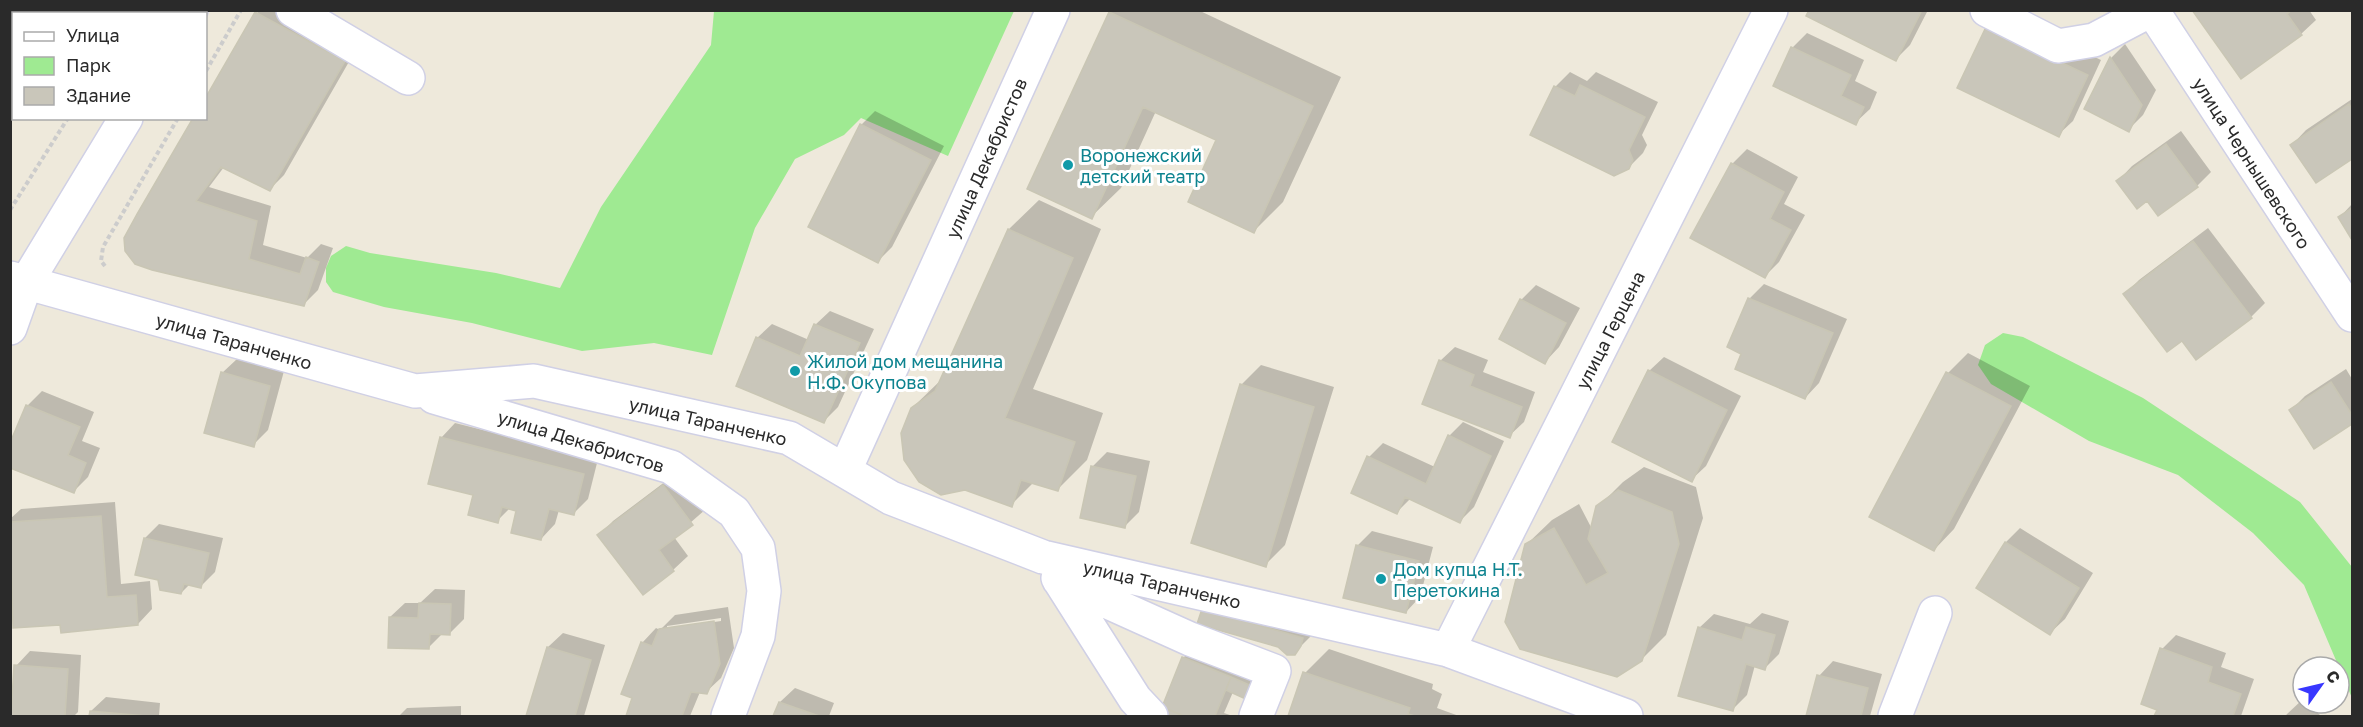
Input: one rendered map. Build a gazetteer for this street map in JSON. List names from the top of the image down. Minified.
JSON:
{"streets":{"street":["улица Декабристов","улица Чернышевского","улица Герцена","улица Таранченко"]},"crossings":[["улица Декабристов","улица Таранченко"],["улица Герцена","улица Таранченко"]],"places":["Воронежский детский театр","Жилой дом мещанина Н.Ф. Окупова","Дом купца Н.Т. Перетокина"],"legend":["Улица","Парк","Здание"],"north":"top right"}
